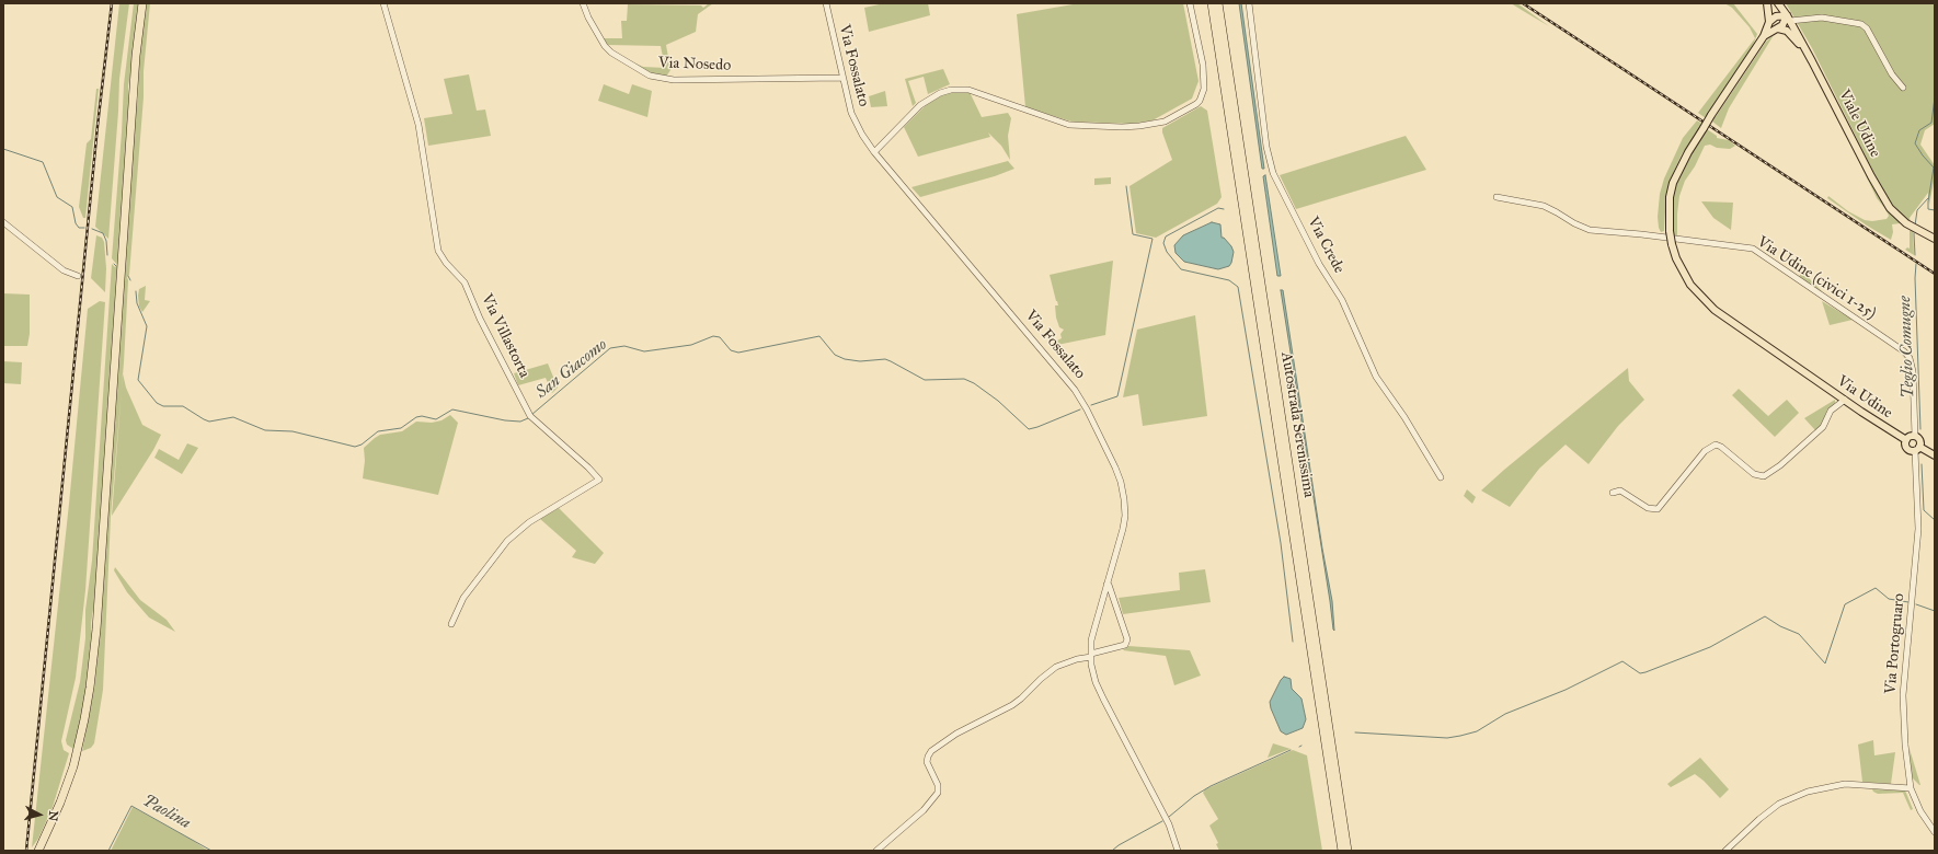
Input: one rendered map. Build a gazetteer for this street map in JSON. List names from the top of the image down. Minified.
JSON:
{"streets":{"highway":["Autostrada Serenissima"],"main road":["Viale Udine","Via Udine"],"street":["Via Nosedo","Via Fossalato","Via Crede","Via Udine (civici 1-25)","Via Villastorta","Via Portogruaro"]},"crossings":[["Via Nosedo","Via Fossalato"],["Via Udine (civici 1-25)","Via Udine"],["Via Udine (civici 1-25)","Via Portogruaro"],["Via Udine","Via Portogruaro"]],"water":["Teglio Comugne","San Giacomo","Paolina"],"north":"right"}
